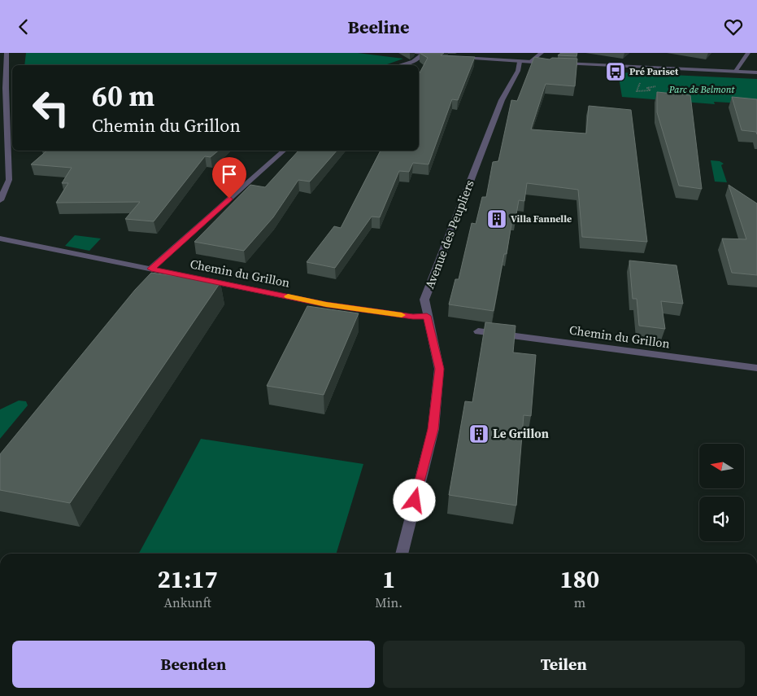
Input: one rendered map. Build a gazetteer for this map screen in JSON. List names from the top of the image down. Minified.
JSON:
{"streets":{"street":["Avenue des Peupliers","Chemin du Grillon"]},"crossings":[["Avenue des Peupliers","Chemin du Grillon"]],"parks":["Parc de Belmont"],"places":{"bus stop":["Pré Pariset"],"building":["Villa Fannelle","Le Grillon"]},"north":"left","page":{"header":"Beeline","turn":["60 m","Chemin du Grillon"],"eta":["21:17","Ankunft","1","Min.","180","m"],"buttons":["Beenden","Teilen"]}}
